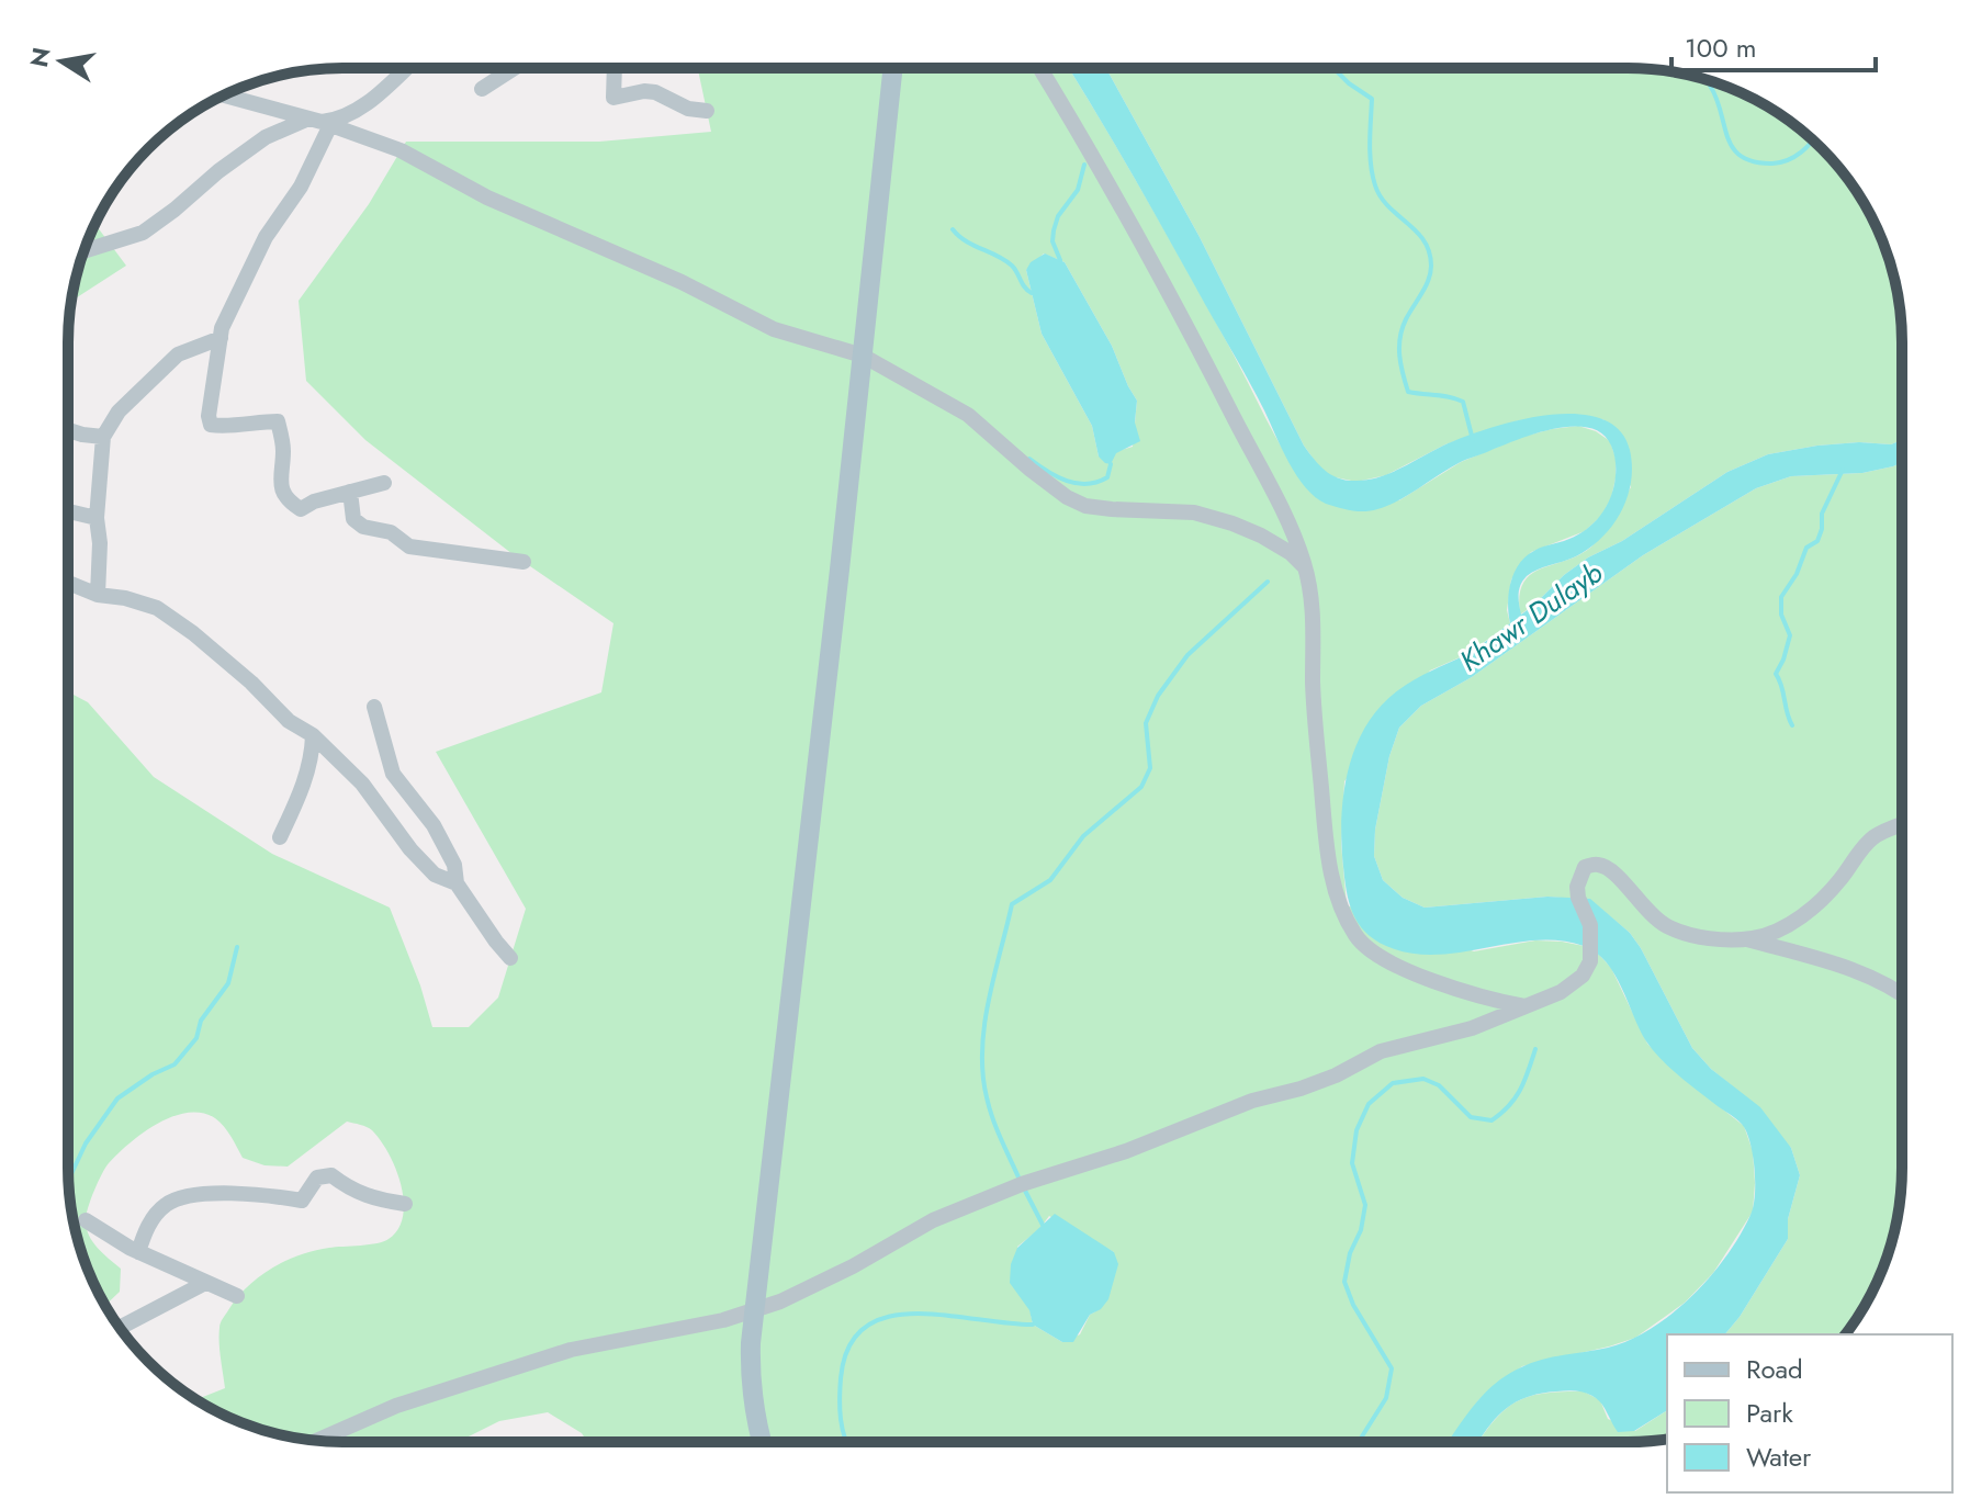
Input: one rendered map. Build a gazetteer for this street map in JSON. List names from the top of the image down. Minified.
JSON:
{"water":["Khawr Dulayb"],"legend":["Road","Park","Water"],"scale_bar":"100 m","north":"left"}
